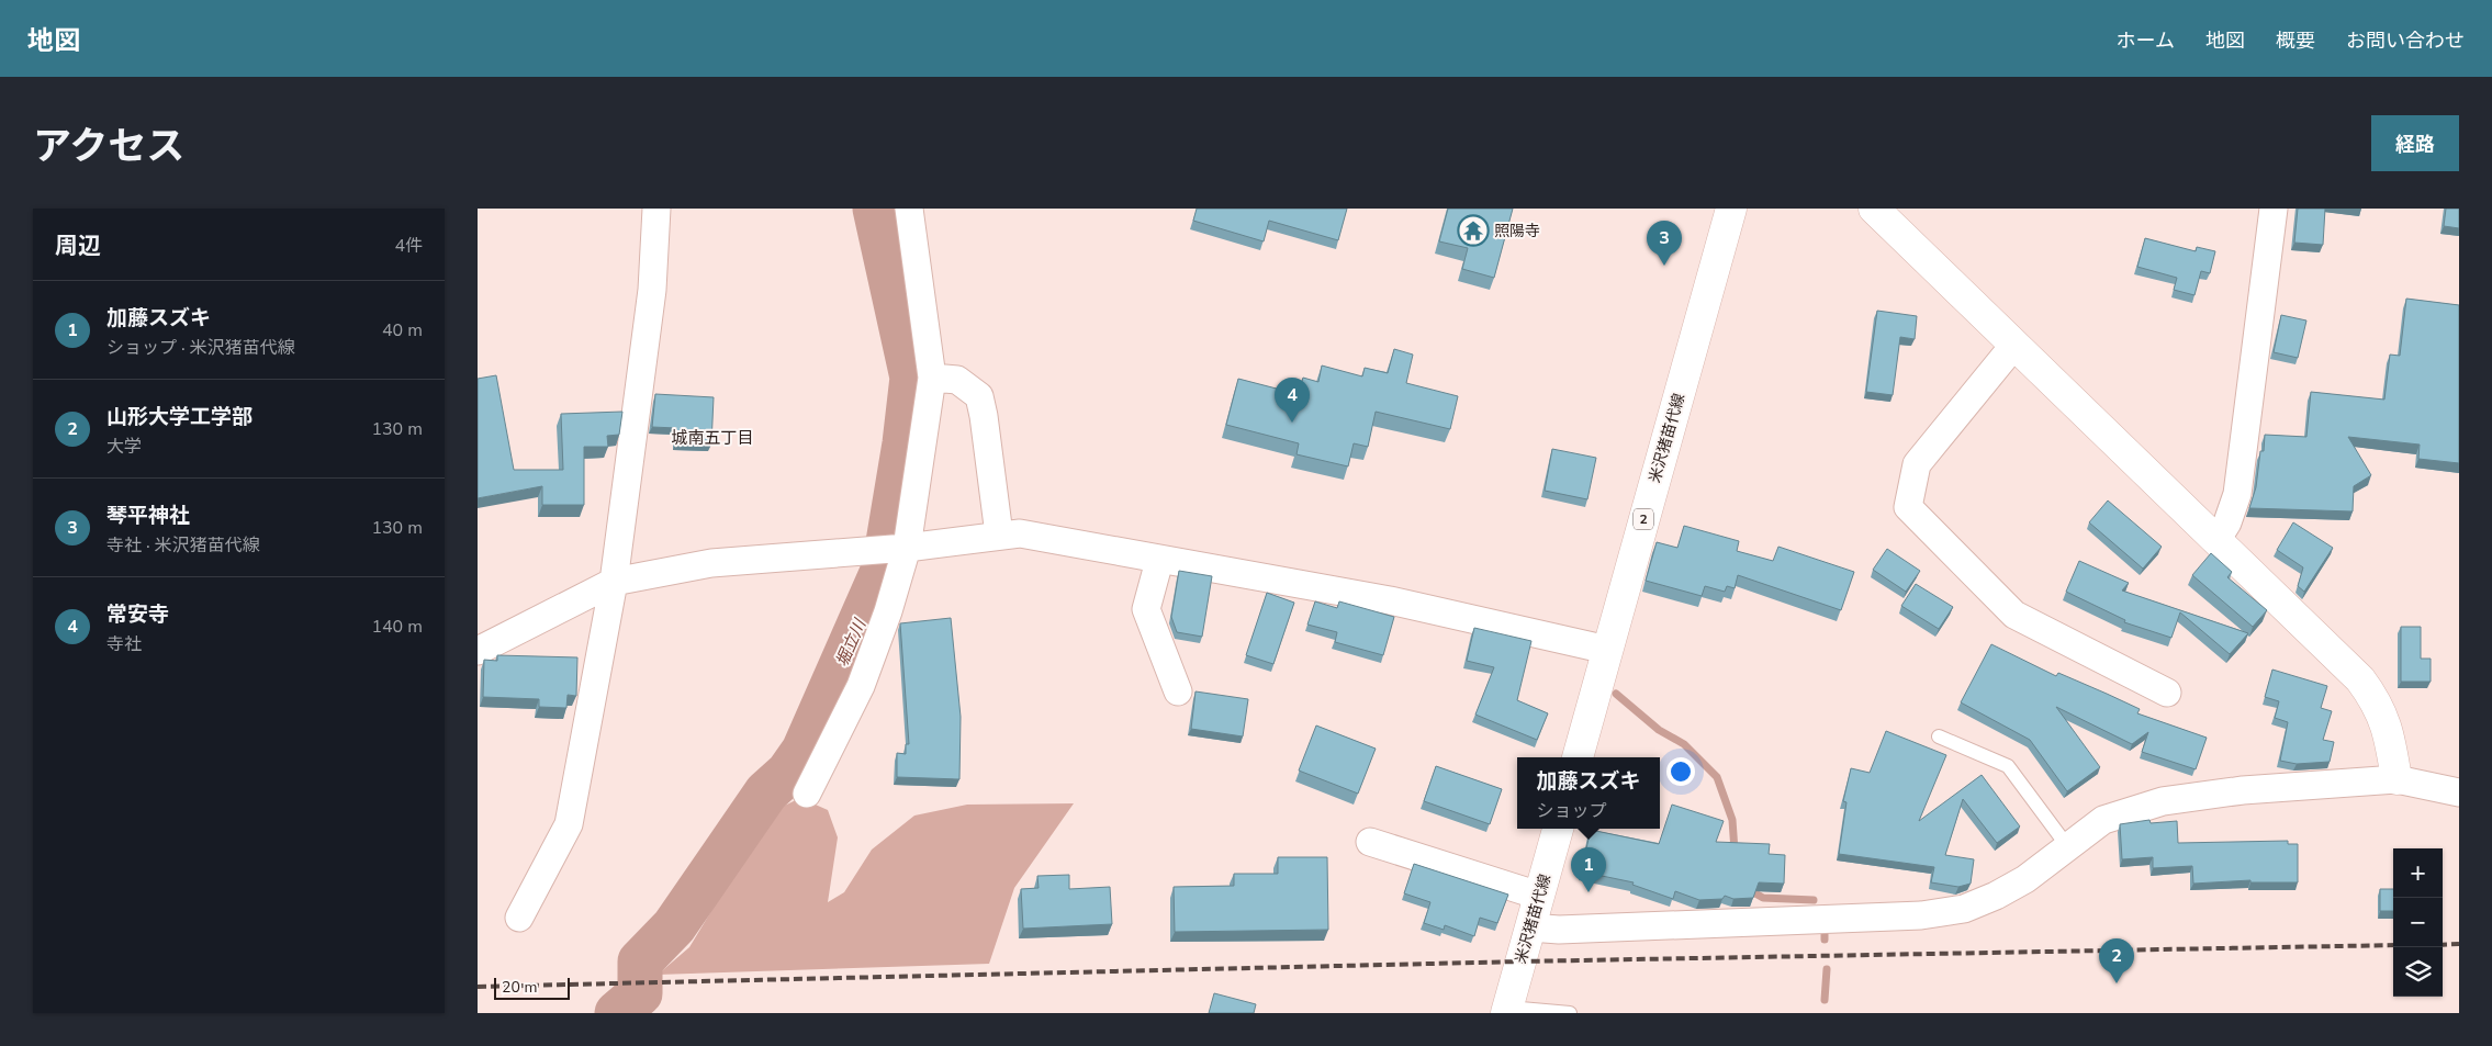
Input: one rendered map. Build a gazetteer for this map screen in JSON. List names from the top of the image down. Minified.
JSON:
{"streets":{"street":["米沢猪苗代線","2"]},"districts":["城南五丁目"],"water":["堀立川"],"places":{"temple":["照陽寺"]},"scale_bar":"20 m","page":{"header":"地図","nav":["ホーム","地図","概要","お問い合わせ"],"title":"アクセス","buttons":"経路","heading":["周辺","4件"],"pins":["3","4","1","2"],"list":[{"mark":"1","name":"加藤スズキ","note":"ショップ · 米沢猪苗代線","value":"40 m"},{"mark":"2","name":"山形大学工学部","note":"大学","value":"130 m"},{"mark":"3","name":"琴平神社","note":"寺社 · 米沢猪苗代線","value":"130 m"},{"mark":"4","name":"常安寺","note":"寺社","value":"140 m"}],"popup":["加藤スズキ","ショップ"],"map_buttons":["+","−"],"scale":"20 m"}}
